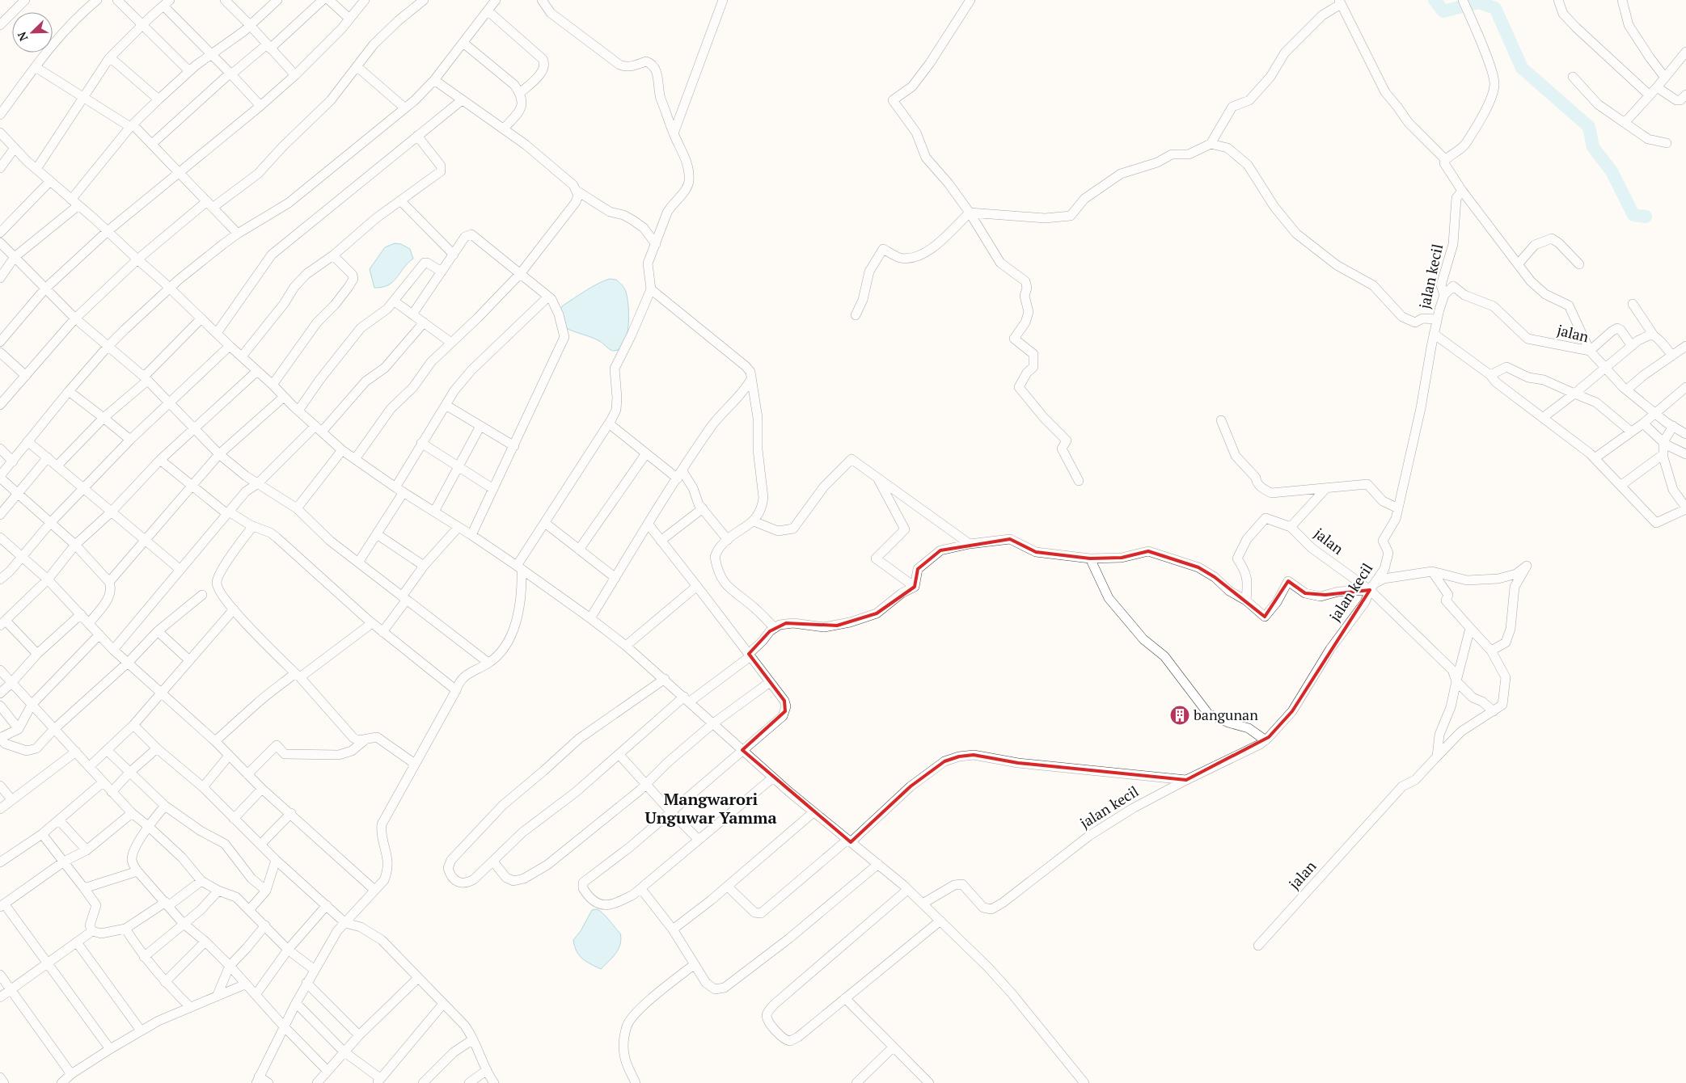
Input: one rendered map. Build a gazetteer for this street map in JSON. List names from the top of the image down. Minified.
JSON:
{"streets":{"street":["jalan kecil","jalan"]},"crossings":[["jalan kecil","jalan"]],"districts":["Mangwarori Unguwar Yamma"],"places":{"building":["bangunan"]},"north":"bottom left"}
